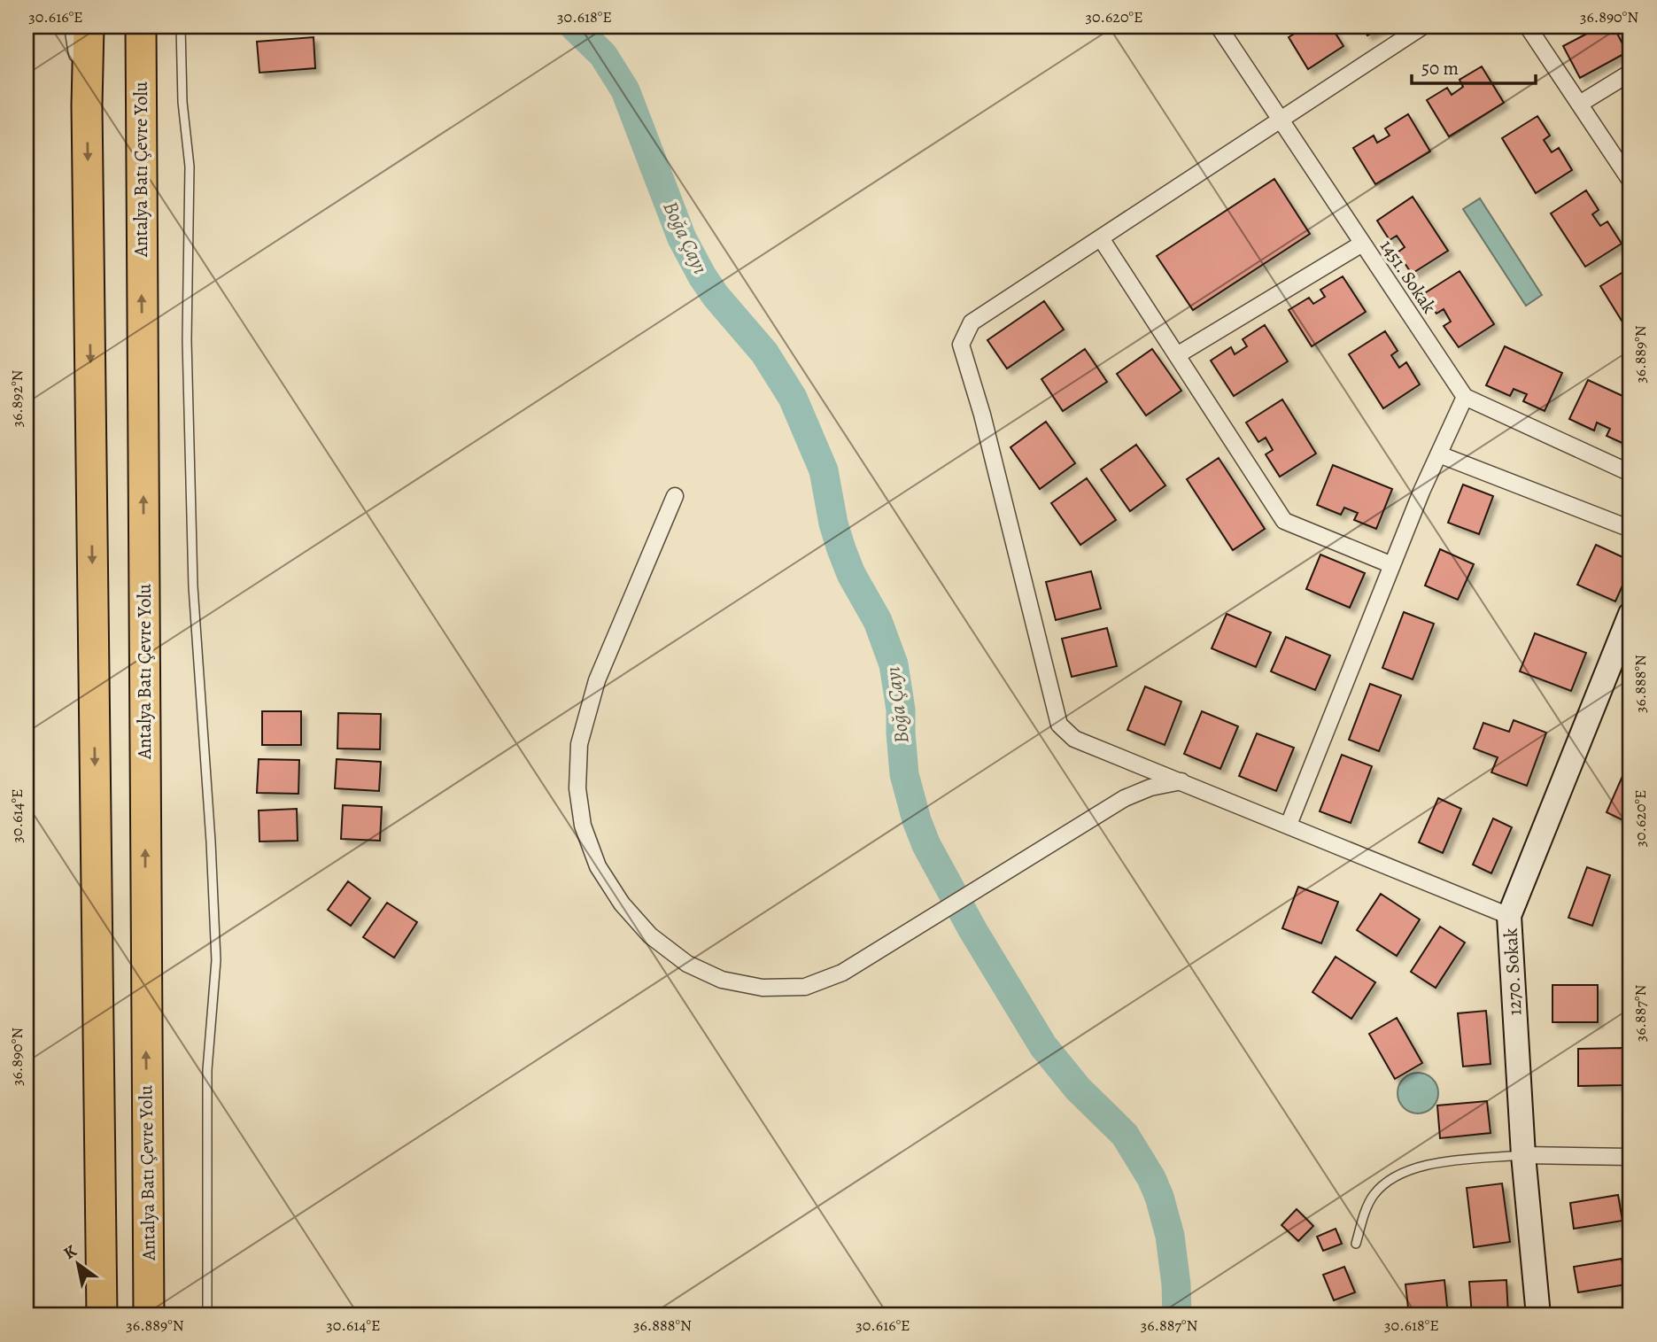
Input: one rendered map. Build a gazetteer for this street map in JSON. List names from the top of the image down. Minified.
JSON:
{"streets":{"highway":["Antalya Batı Çevre Yolu"],"street":["1451. Sokak","1270. Sokak"]},"water":["Boğa Çayı"],"scale_bar":"50 m","north":"top left","coordinates":["30.616°E","30.618°E","30.620°E","36.890°N","36.889°N","36.892°N","36.888°N","30.614°E","36.887°N"]}
